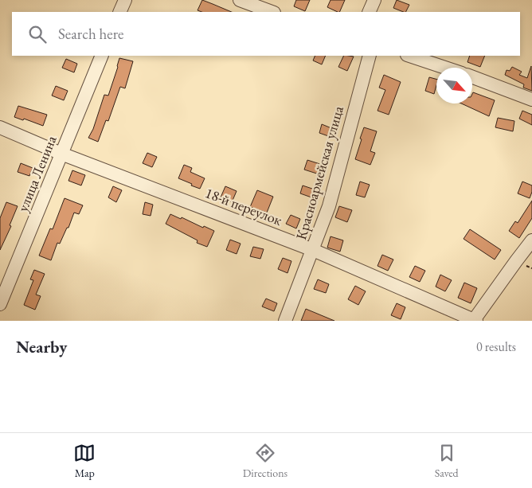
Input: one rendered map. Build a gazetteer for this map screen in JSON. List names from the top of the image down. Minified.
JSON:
{"streets":{"street":["Красноармейская улица","улица Ленина","18-й переулок"]},"crossings":[["Красноармейская улица","18-й переулок"],["улица Ленина","18-й переулок"]],"north":"bottom right","page":{"search":"Search here","heading":["Nearby","0 results"],"nav":["Map","Directions","Saved"]}}
